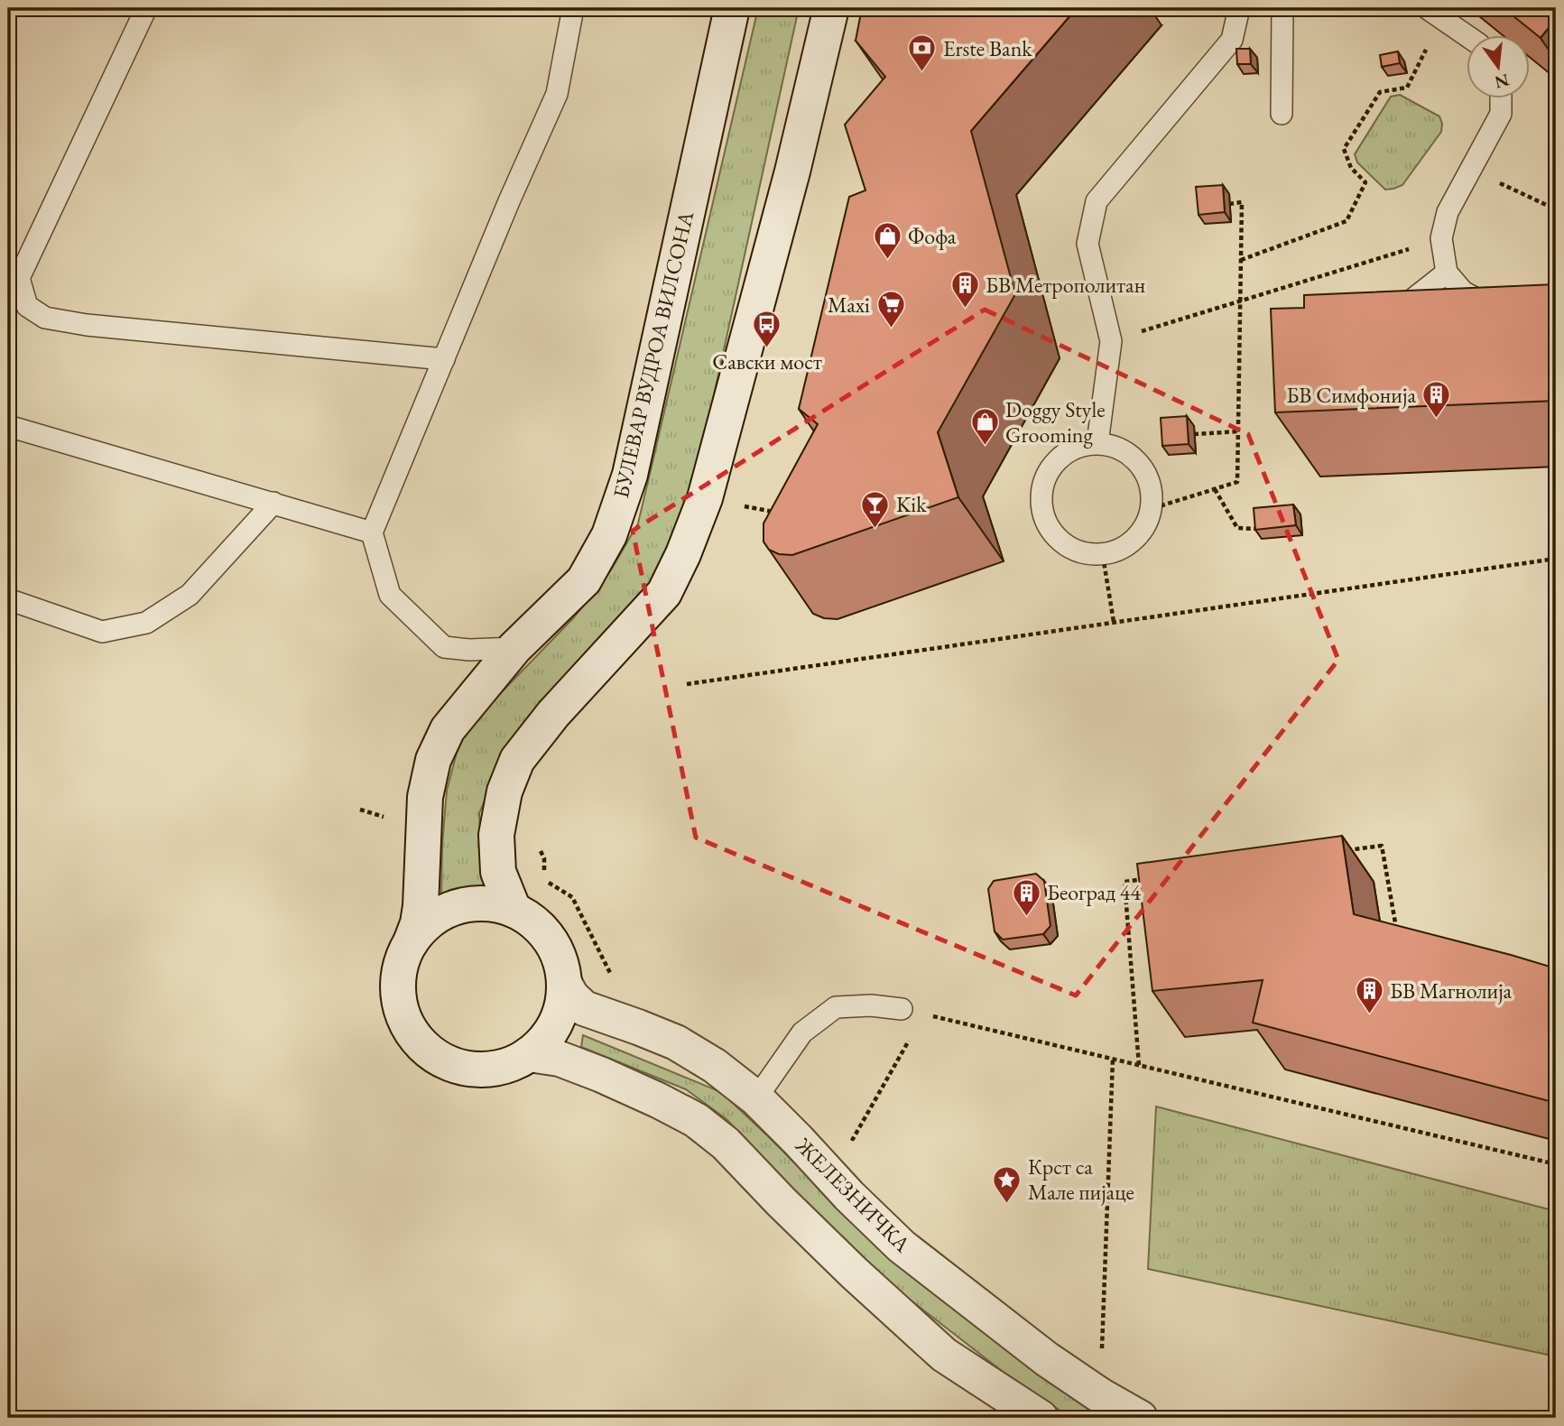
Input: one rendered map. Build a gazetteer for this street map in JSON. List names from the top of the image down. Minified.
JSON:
{"streets":{"main road":["БУЛЕВАР ВУДРОА ВИЛСОНА","ЖЕЛЕЗНИЧКА"]},"crossings":[["БУЛЕВАР ВУДРОА ВИЛСОНА","ЖЕЛЕЗНИЧКА"]],"places":{"bank":["Erste Bank"],"shop":["Фофа","Doggy Style Grooming"],"building":["БВ Метрополитан","БВ Симфонија","Београд 44","БВ Магнолија"],"supermarket":["Maxi"],"bus stop":["Савски мост"],"bar":["Kik"],"place":["Крст са Мале пијаце"]},"north":"bottom"}
